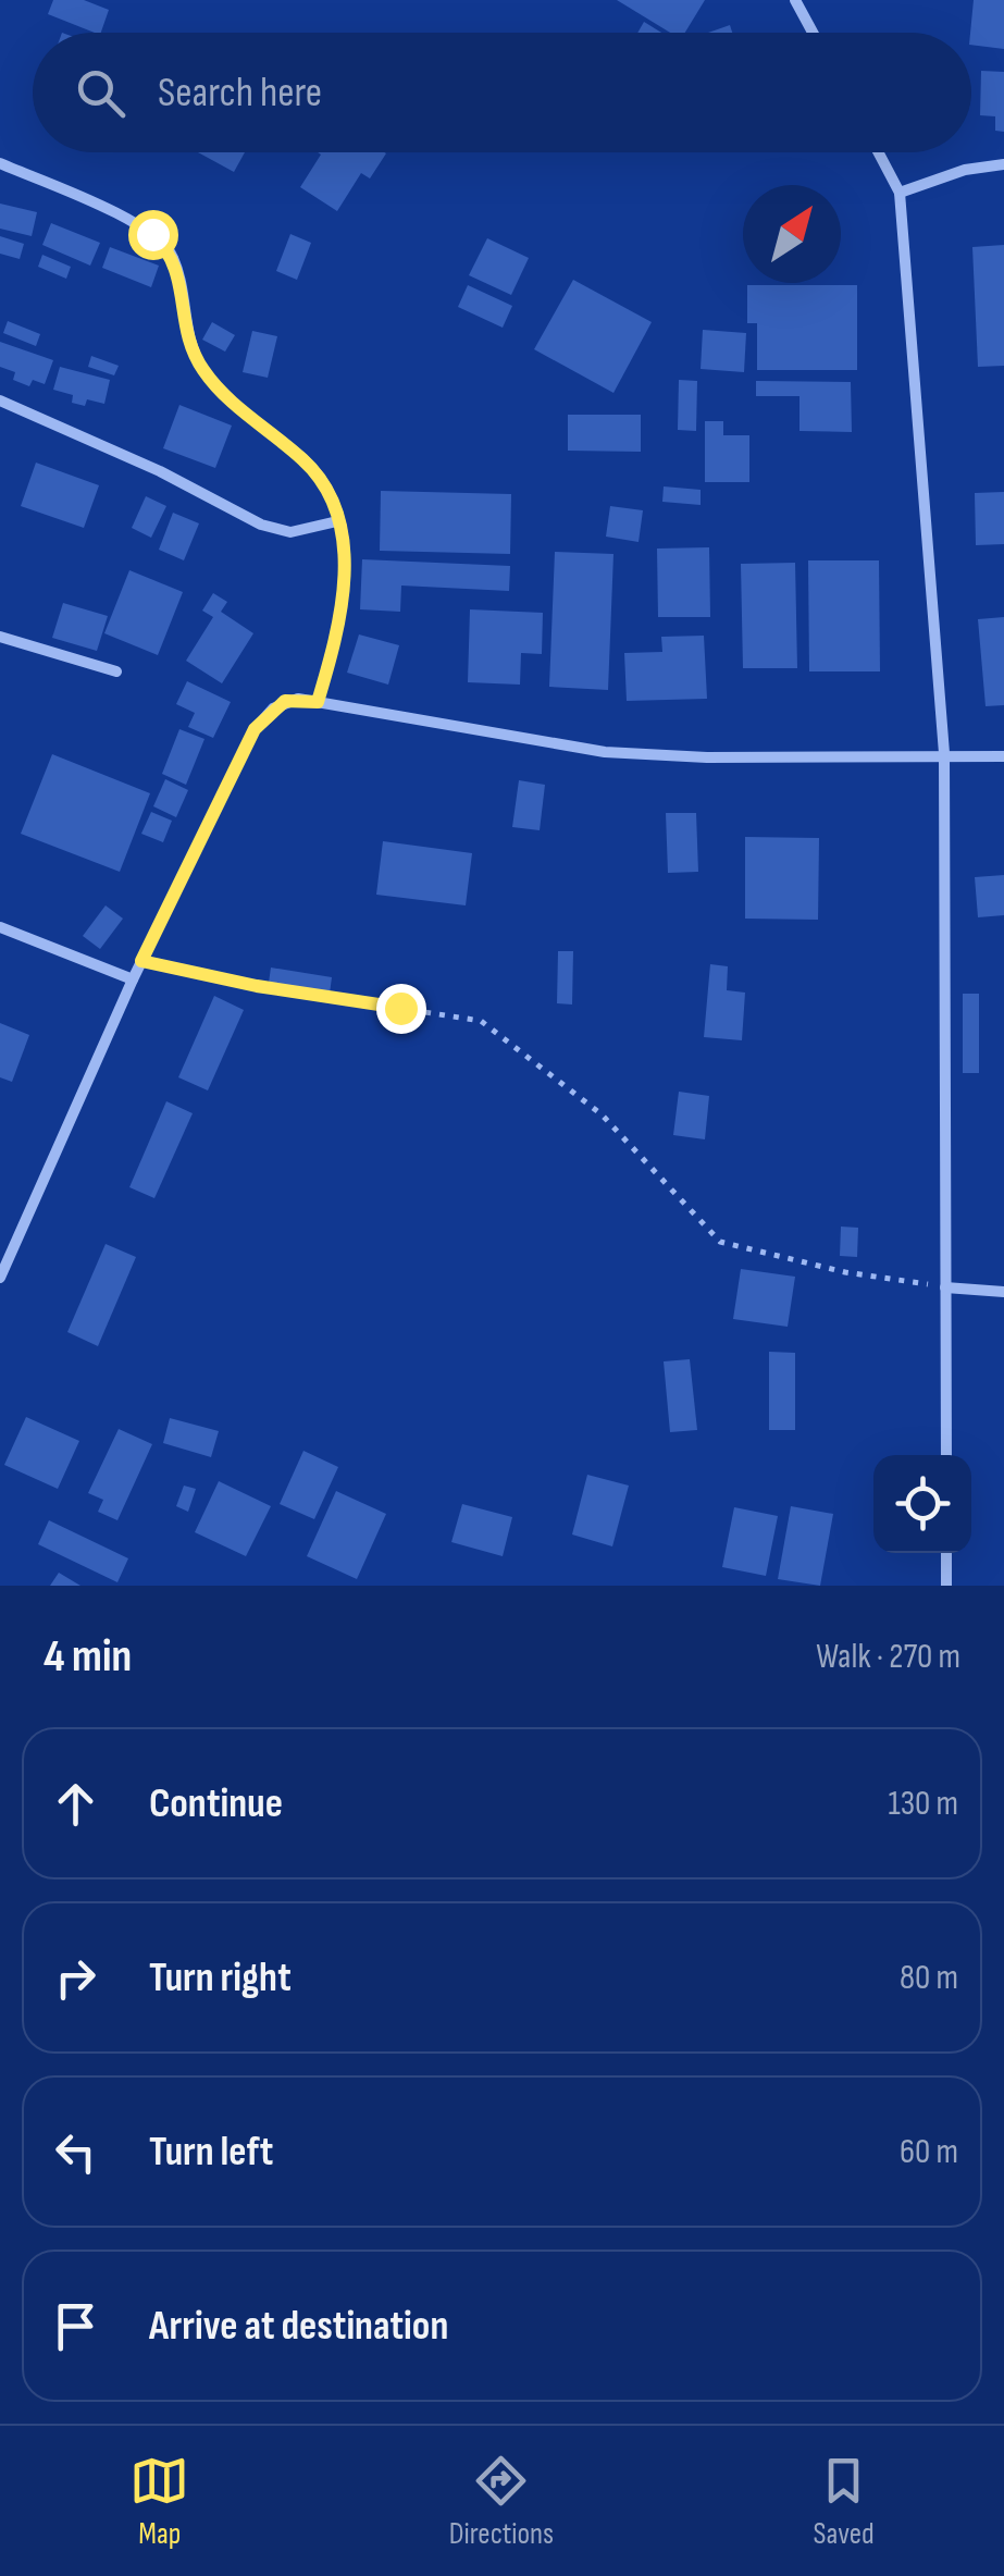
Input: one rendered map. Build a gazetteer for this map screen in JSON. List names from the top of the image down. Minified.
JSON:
{"north":"top right","page":{"search":"Search here","heading":["4 min","Walk · 270 m"],"list":[["Continue","130 m"],["Turn right","80 m"],["Turn left","60 m"],"Arrive at destination"],"nav":["Map","Directions","Saved"]}}
